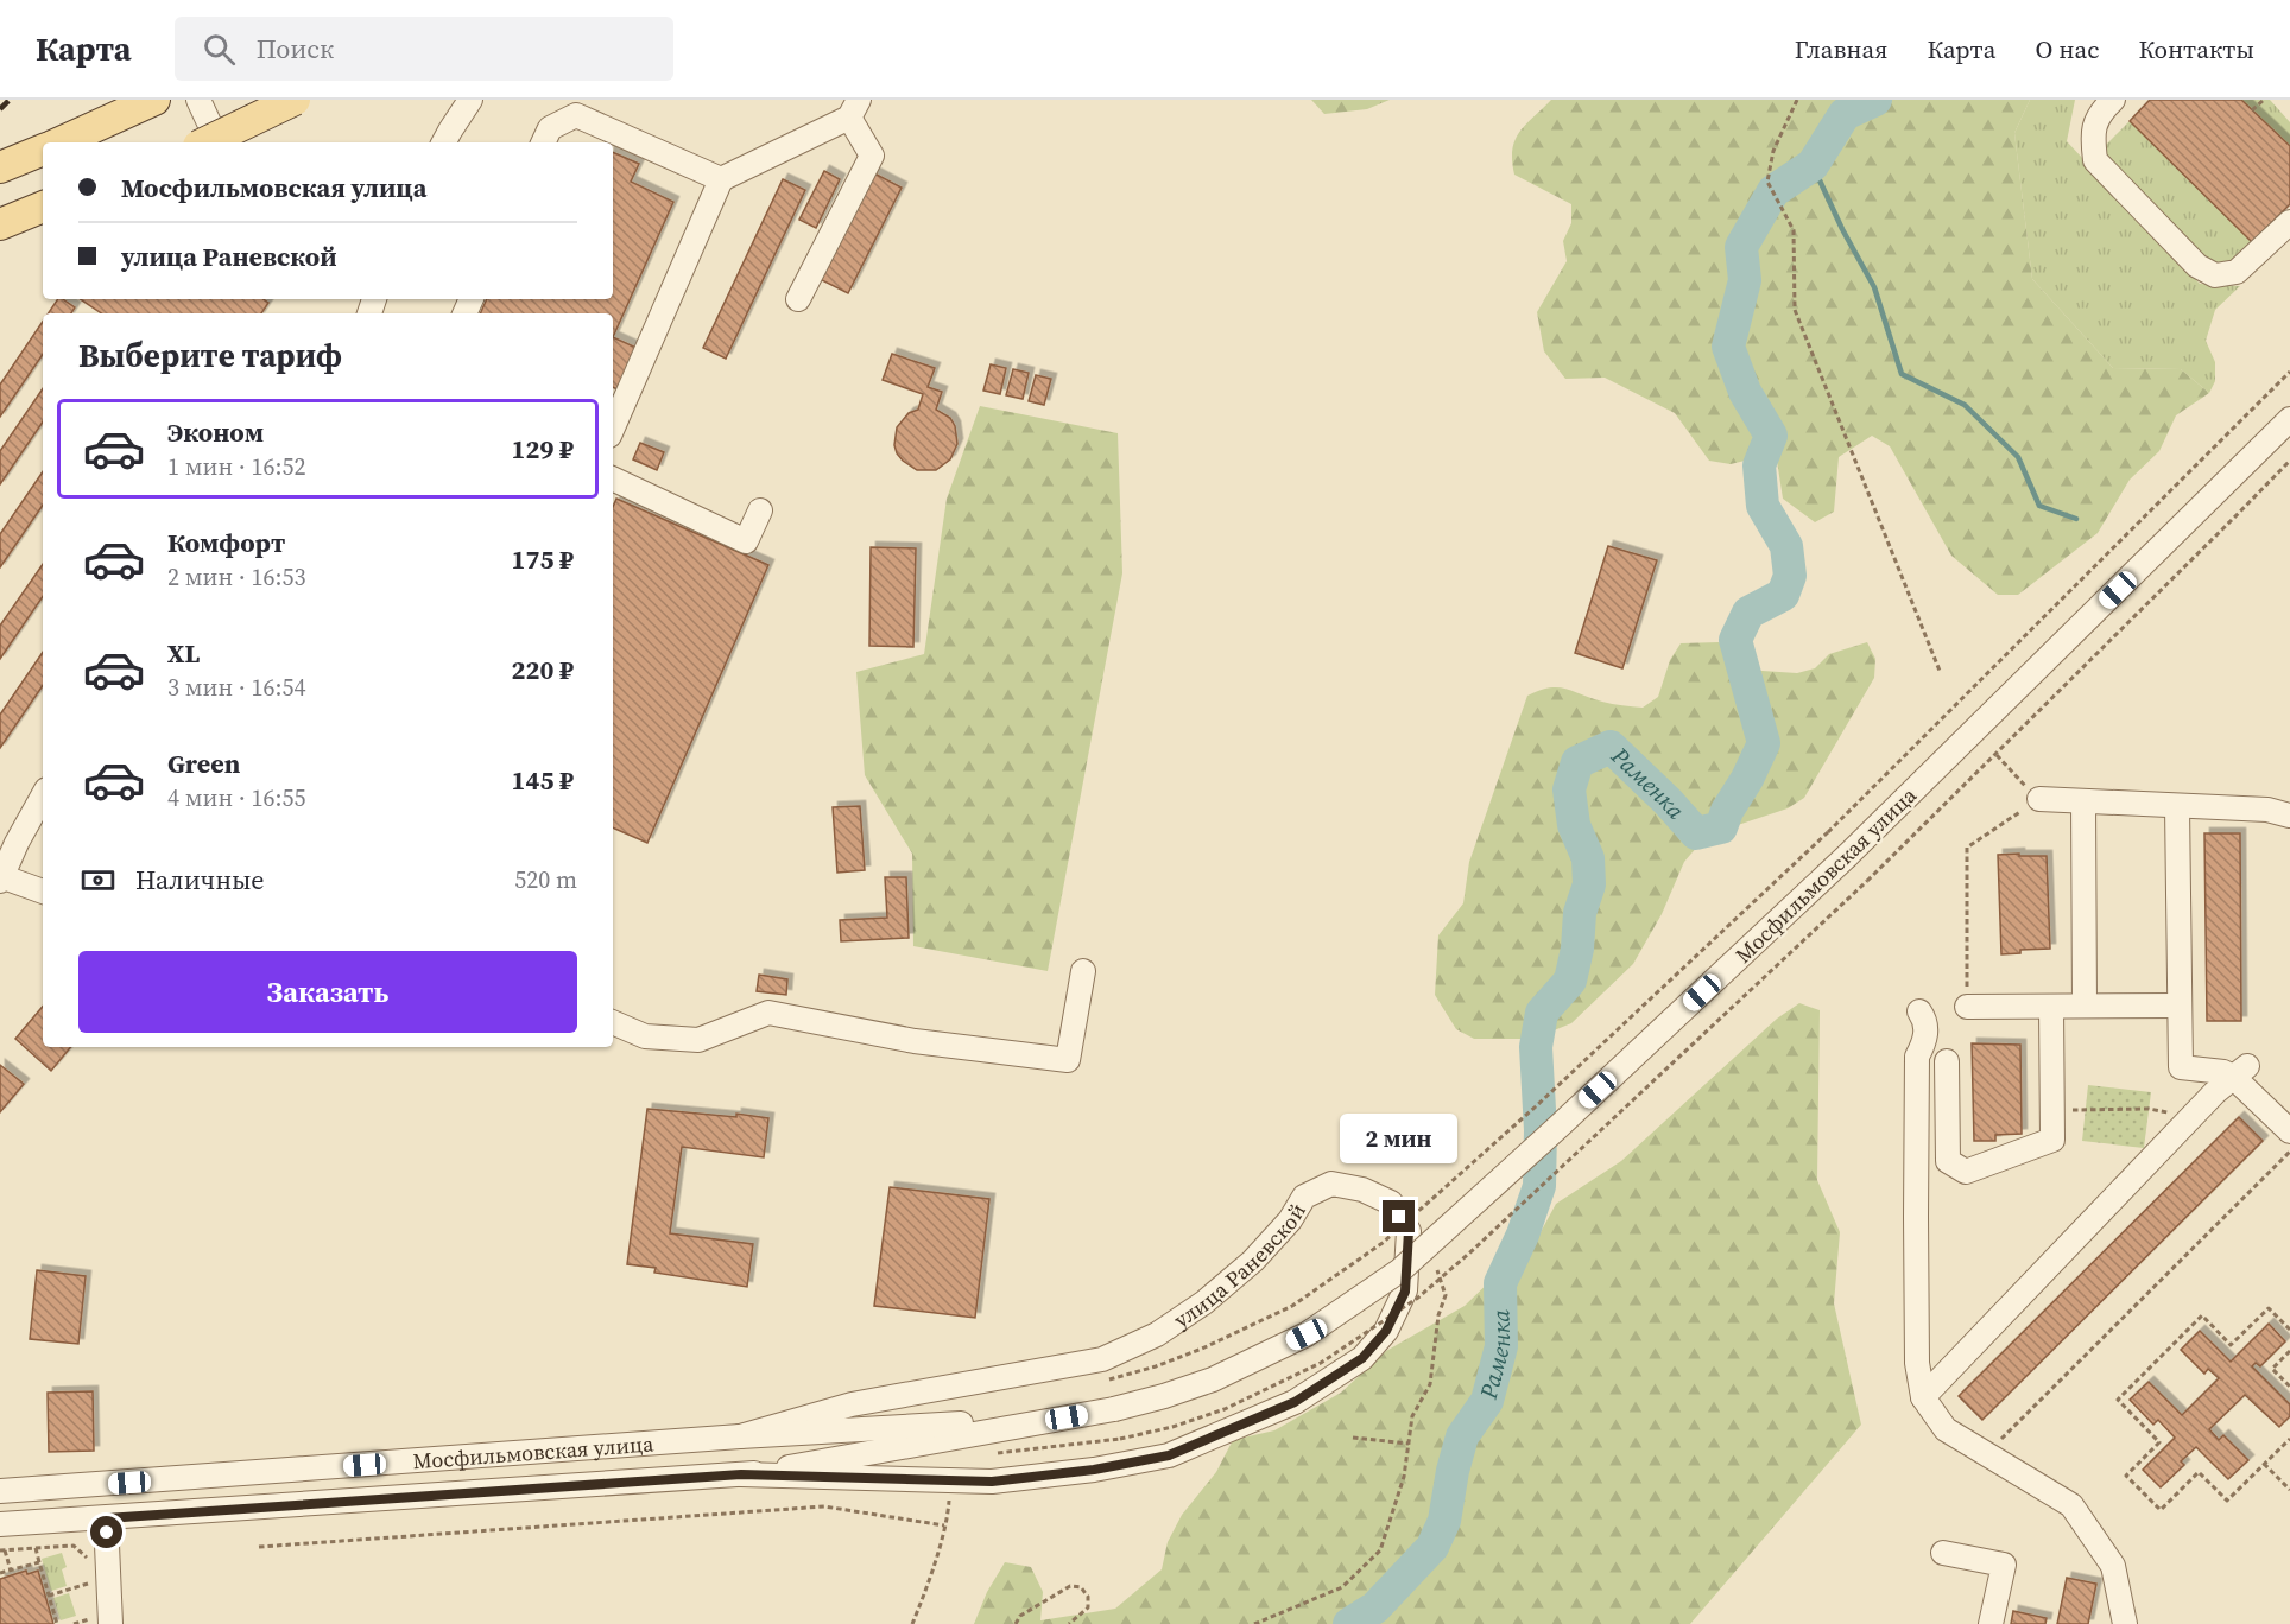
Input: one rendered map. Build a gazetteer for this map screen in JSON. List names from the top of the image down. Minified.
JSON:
{"streets":{"street":["Мосфильмовская улица","улица Раневской"]},"crossings":[["Мосфильмовская улица","улица Раневской"]],"water":["Раменка"],"page":{"header":"Карта","search":"Поиск","nav":["Главная","Карта","О нас","Контакты"],"banner":["Мосфильмовская улица","улица Раневской"],"heading":"Выберите тариф","list":[{"name":"Эконом","note":"1 мин · 16:52","value":"129 ₽"},{"name":"Комфорт","note":"2 мин · 16:53","value":"175 ₽"},{"name":"XL","note":"3 мин · 16:54","value":"220 ₽"},{"name":"Green","note":"4 мин · 16:55","value":"145 ₽"}],"pay":["Наличные","520 m"],"buttons":"Заказать","bubble":"2 мин"}}
